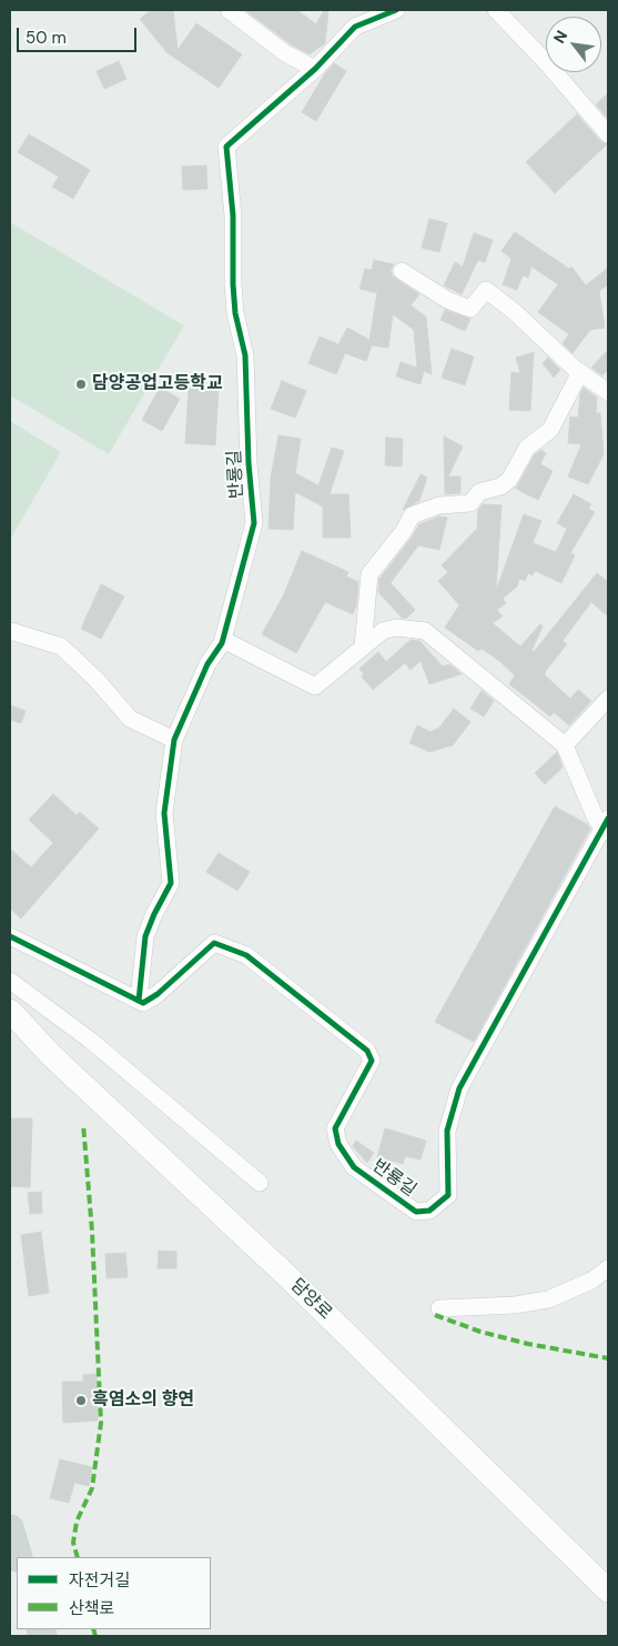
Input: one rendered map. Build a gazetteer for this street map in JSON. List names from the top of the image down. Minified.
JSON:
{"streets":{"main road":["담양로"],"street":["반룡길"]},"places":["담양공업고등학교","흑염소의 향연"],"legend":["자전거길","산책로"],"scale_bar":"50 m","north":"top left"}
